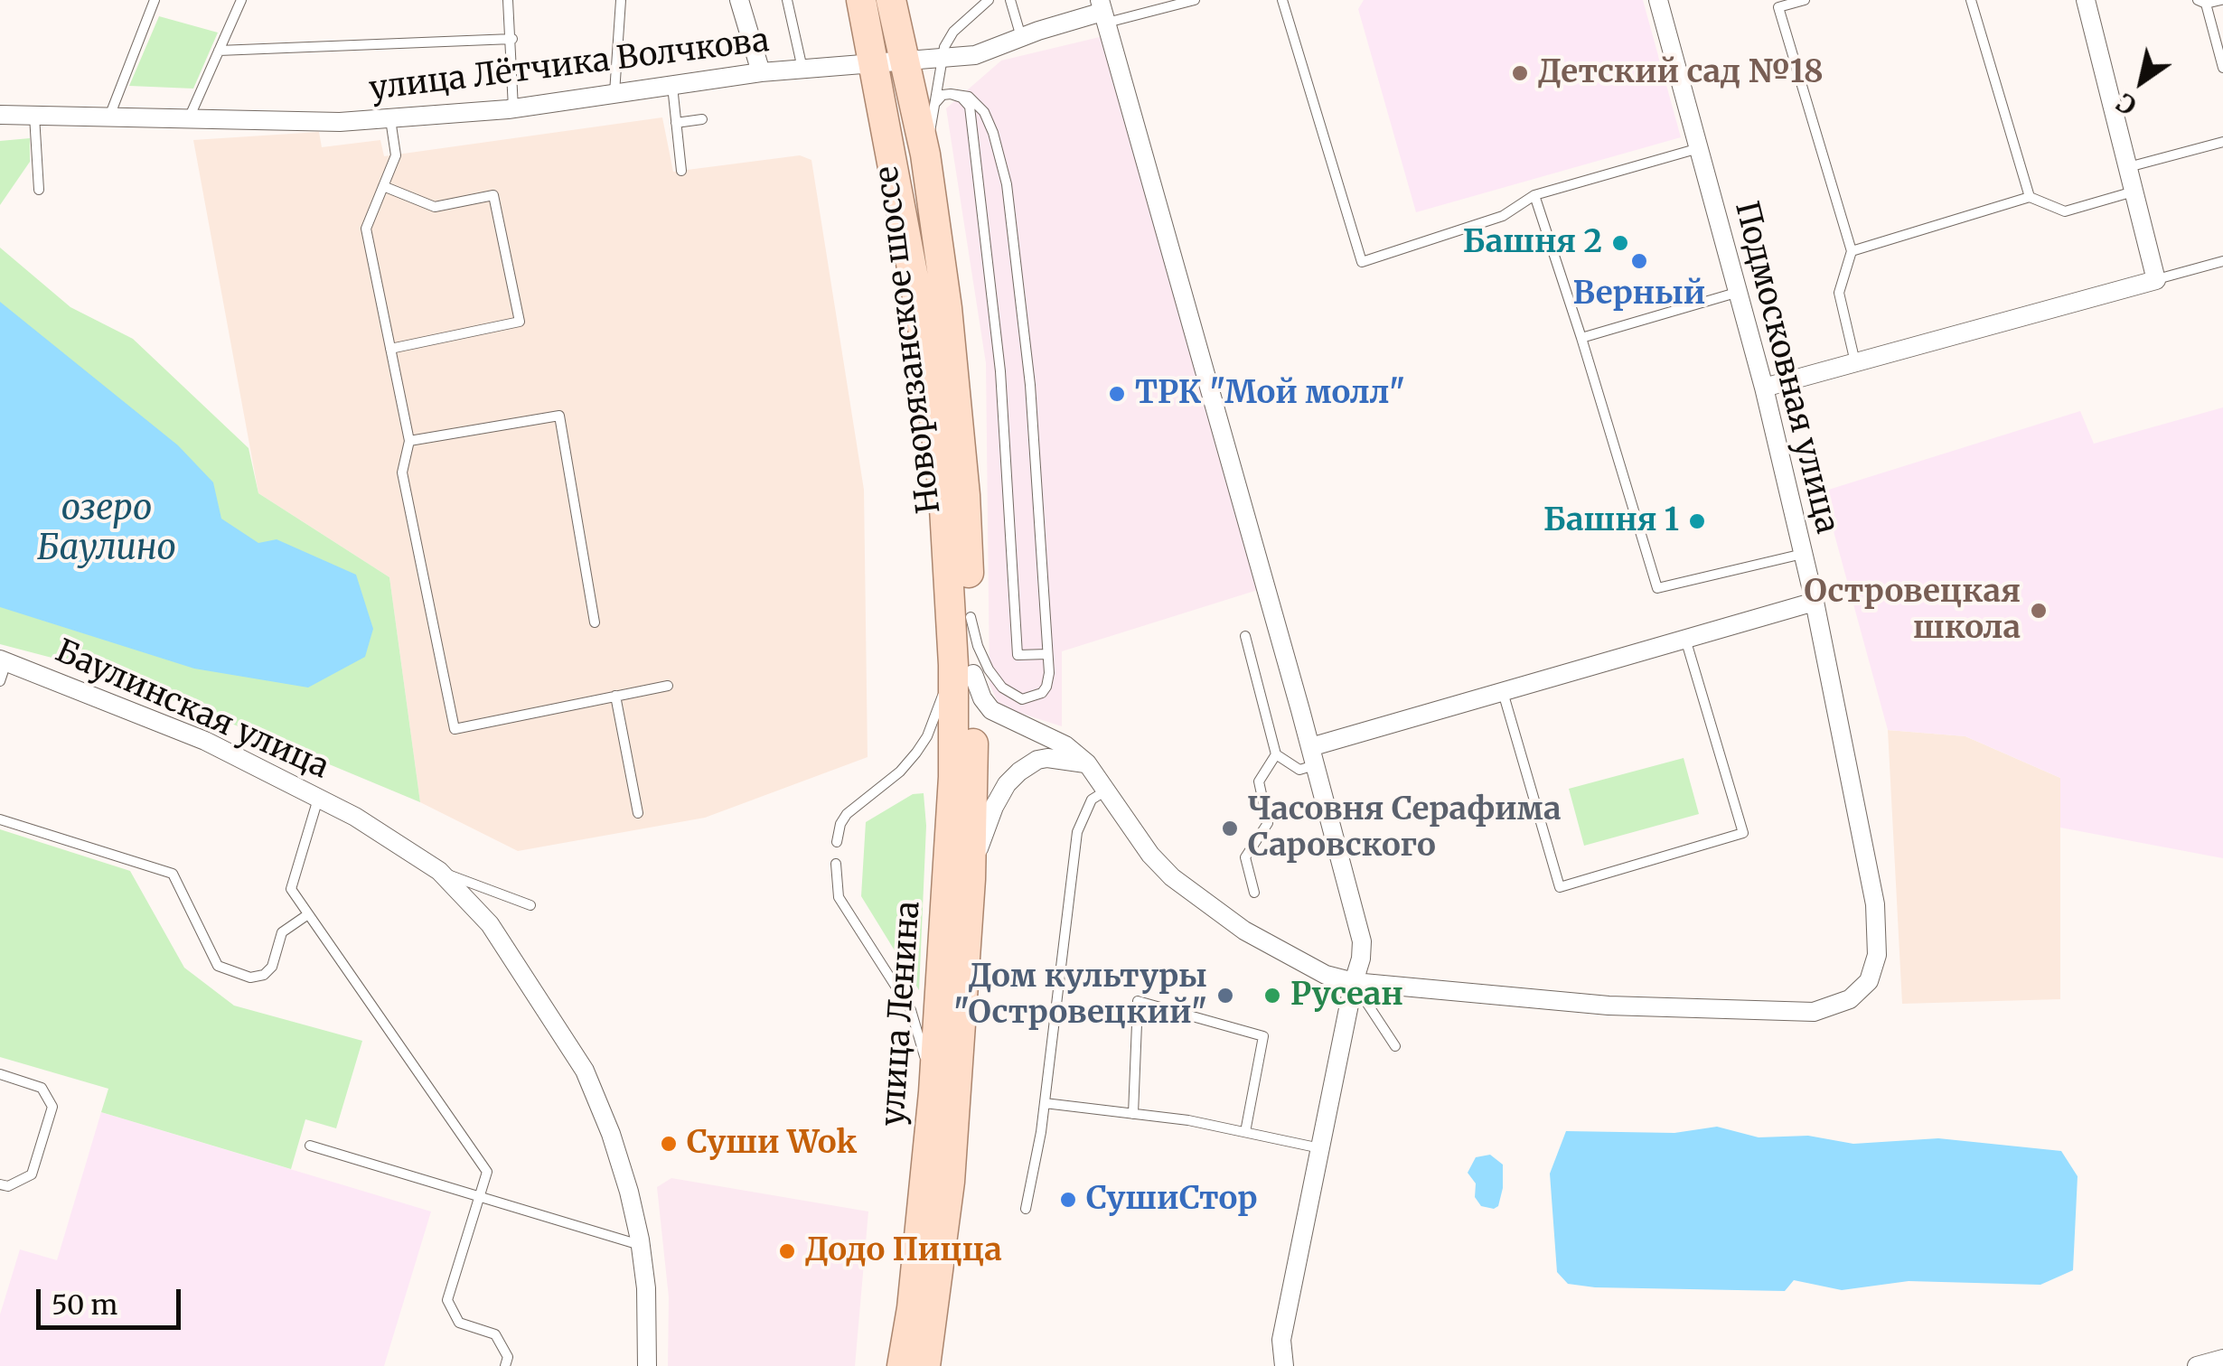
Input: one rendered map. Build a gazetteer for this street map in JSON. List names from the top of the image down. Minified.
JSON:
{"streets":{"main road":["Новорязанское шоссе","улица Ленина"],"street":["улица Лётчика Волчкова","Подмосковная улица","Баулинская улица"]},"crossings":[["улица Лётчика Волчкова","Новорязанское шоссе"],["Новорязанское шоссе","Подмосковная улица"],["Новорязанское шоссе","улица Ленина"],["Подмосковная улица","улица Ленина"]],"water":["озеро Баулино"],"places":["Детский сад №18","Башня 2","Верный","ТРК \"Мой молл\"","Башня 1","Островецкая школа","Часовня Серафима Саровского","Дом культуры \"Островецкий\"","Русеан","Суши Wok","СушиСтор","Додо Пицца"],"scale_bar":"50 m","north":"bottom left"}
